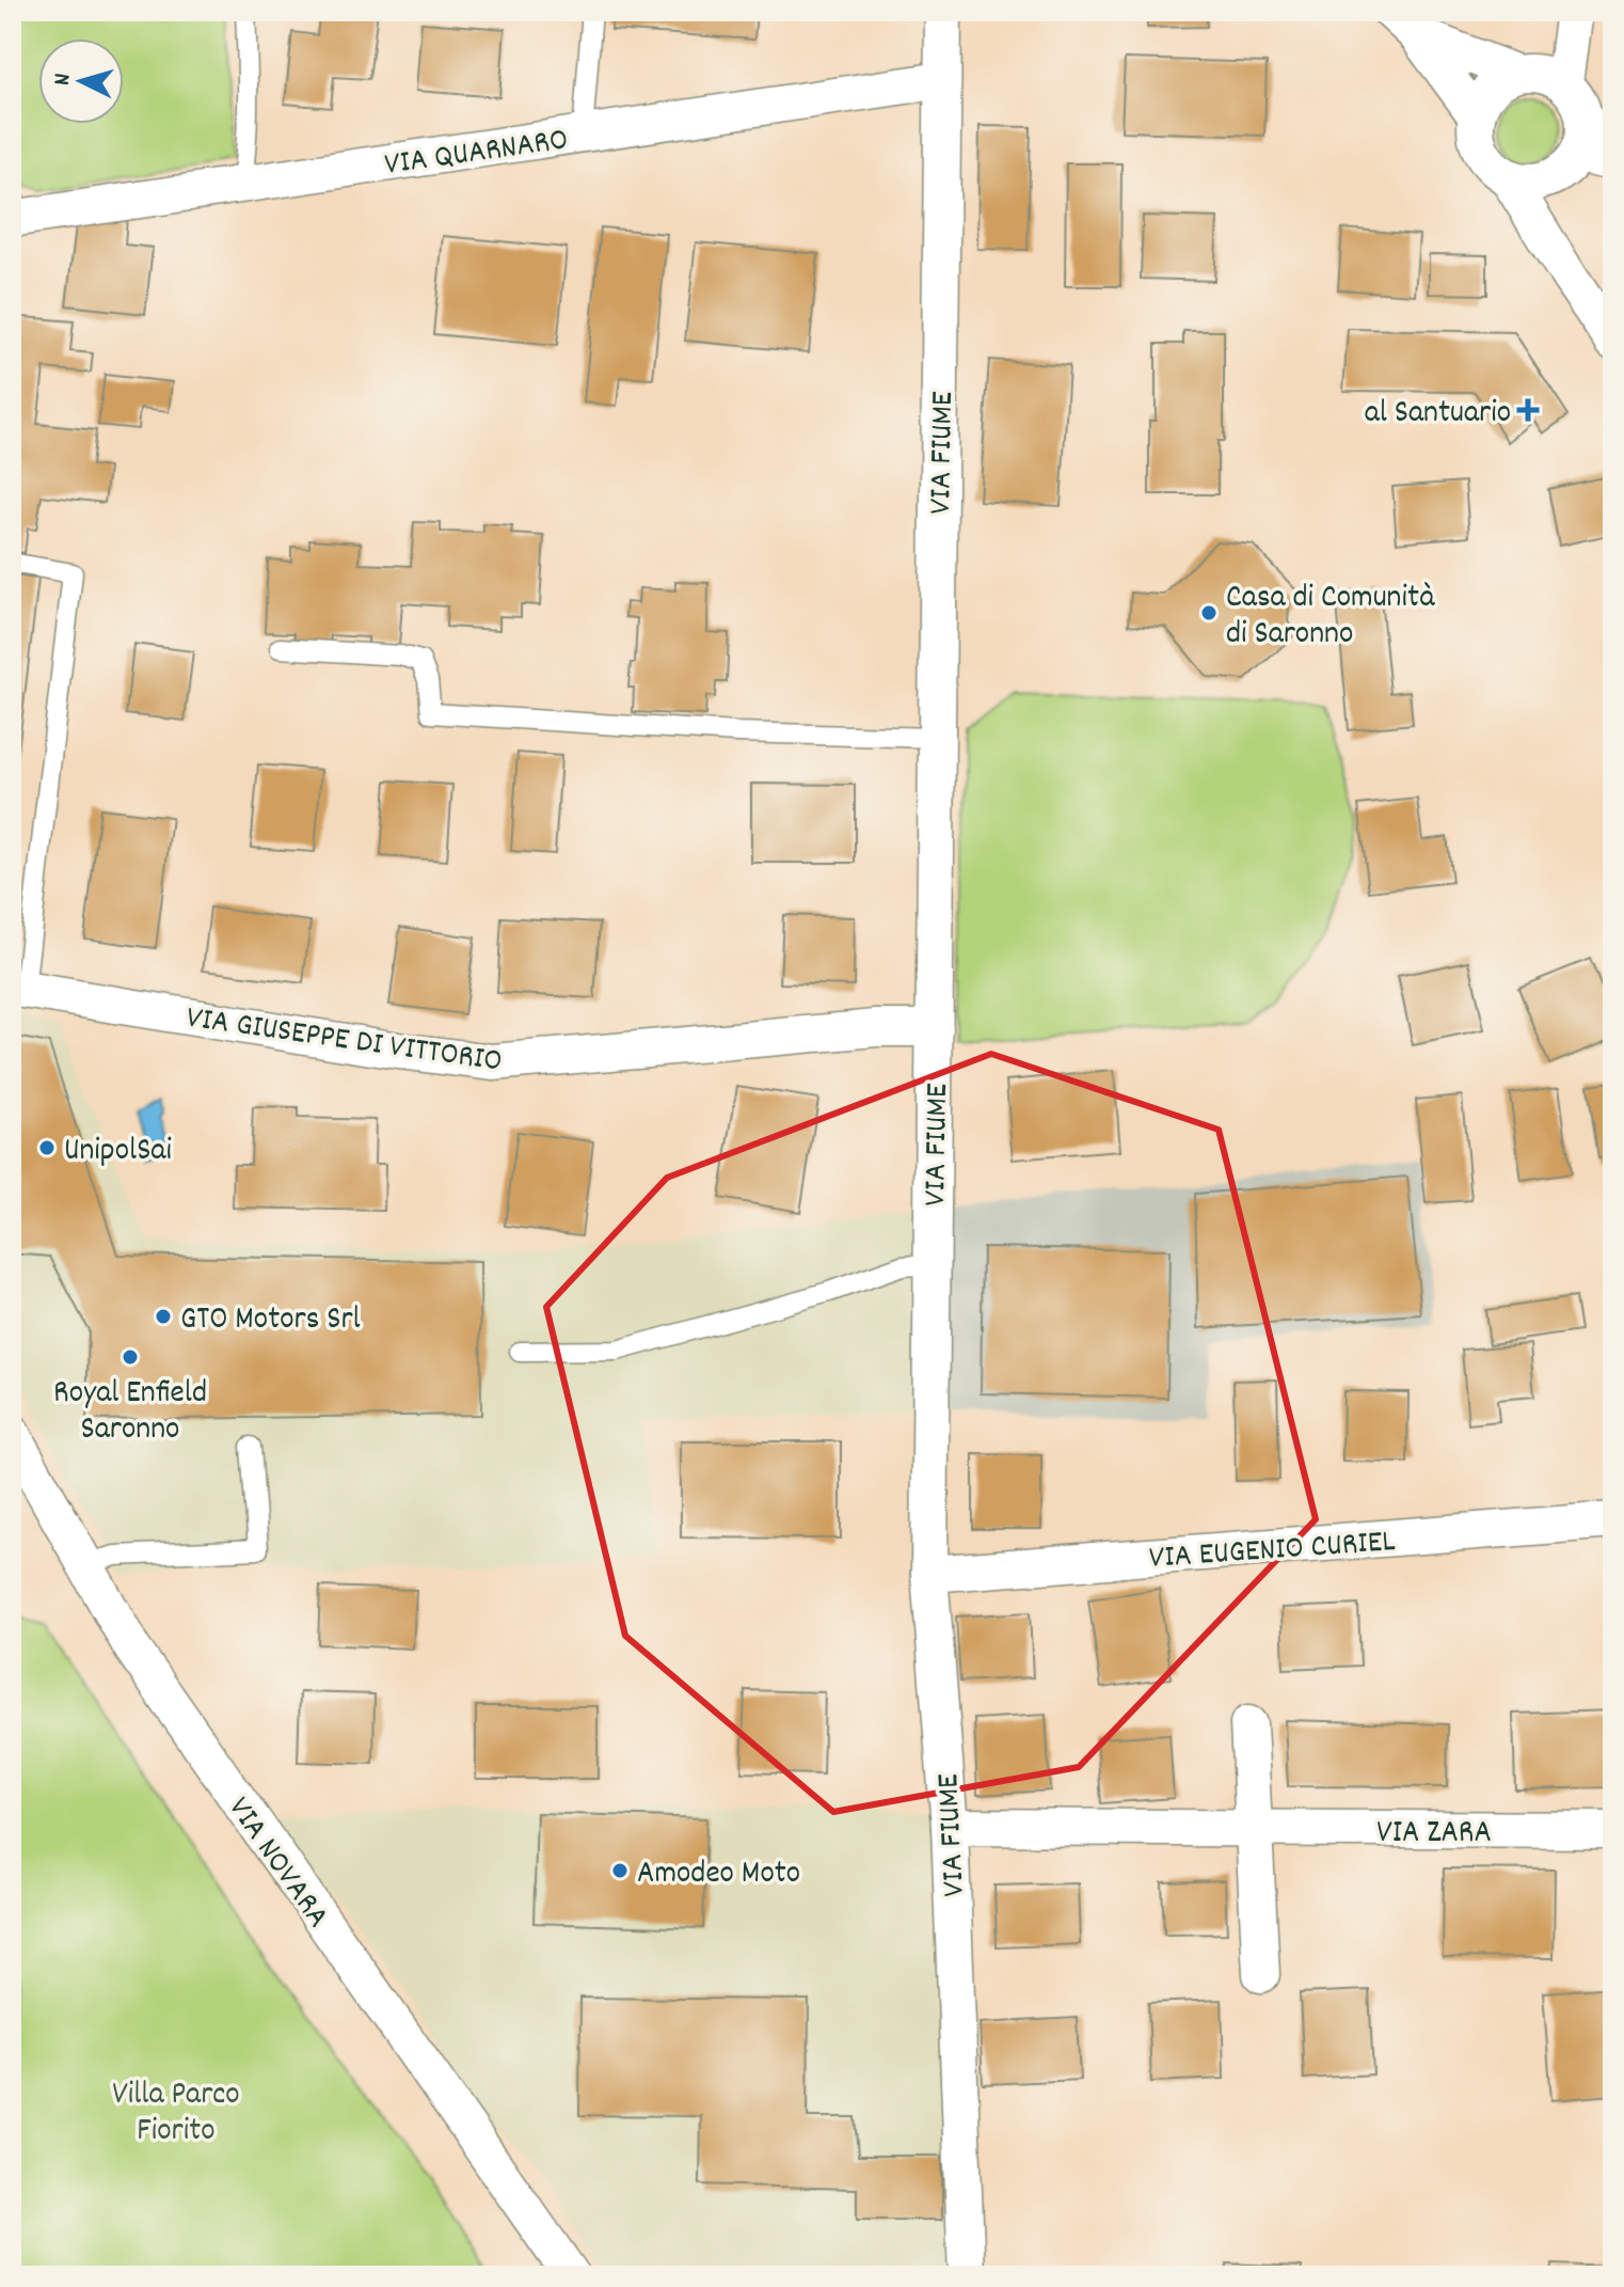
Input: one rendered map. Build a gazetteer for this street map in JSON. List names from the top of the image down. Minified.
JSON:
{"streets":{"street":["VIA QUARNARO","VIA FIUME","VIA GIUSEPPE DI VITTORIO","VIA EUGENIO CURIEL","VIA ZARA","VIA NOVARA"]},"crossings":[["VIA QUARNARO","VIA FIUME"],["VIA FIUME","VIA GIUSEPPE DI VITTORIO"],["VIA FIUME","VIA EUGENIO CURIEL"],["VIA FIUME","VIA ZARA"]],"parks":["Villa Parco Fiorito"],"places":{"health":["al Santuario"],"other":["Casa di Comunità di Saronno","UnipolSai","GTO Motors Srl","Royal Enfield Saronno","Amodeo Moto"]},"north":"left"}
